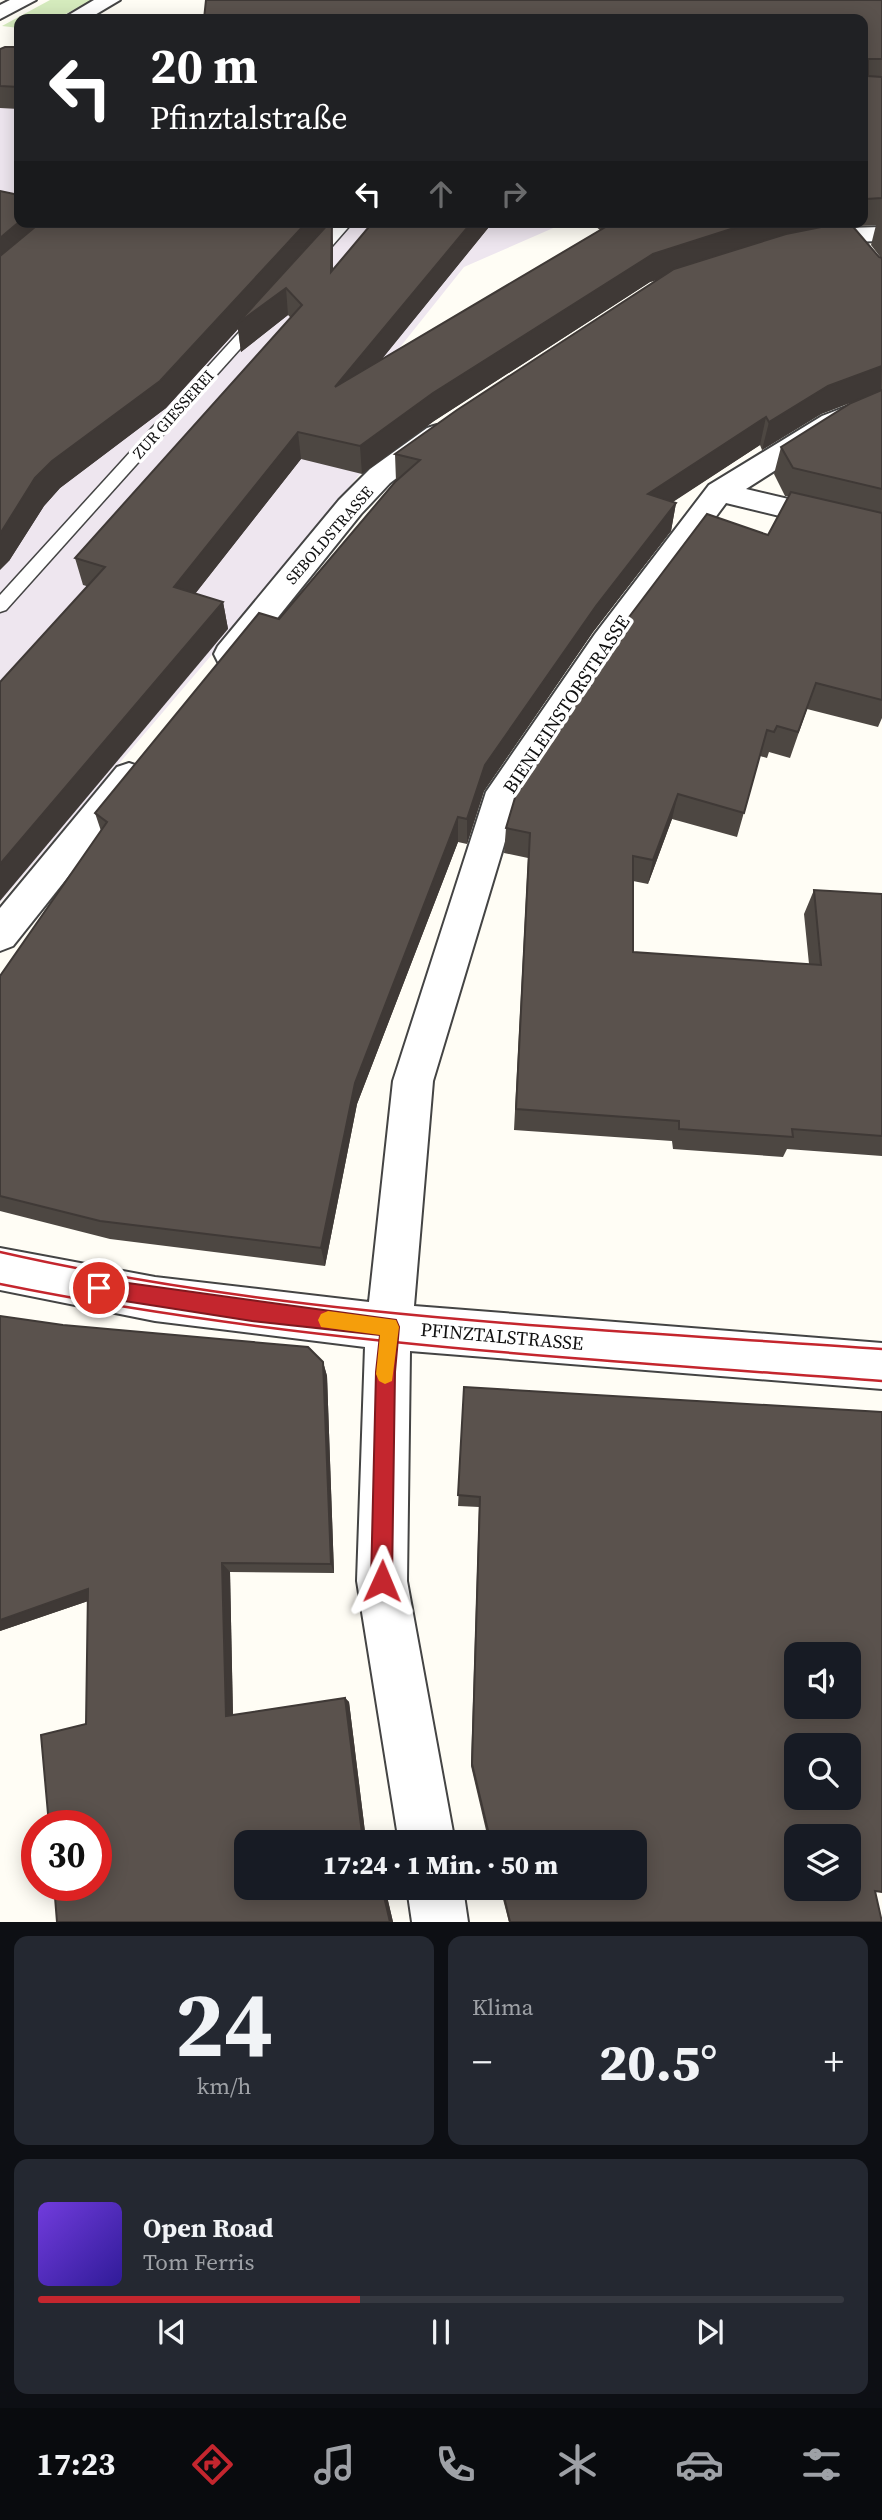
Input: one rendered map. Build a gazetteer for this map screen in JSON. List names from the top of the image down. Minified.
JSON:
{"streets":{"street":["SEBOLDSTRASSE","BIENLEINSTORSTRASSE","PFINZTALSTRASSE"],"lane":["ZUR GIESSEREI"]},"crossings":[["BIENLEINSTORSTRASSE","PFINZTALSTRASSE"]],"page":{"turn":["20 m","Pfinztalstraße"],"limit":"30","trip":"17:24 · 1 Min. · 50 m","tile":[["24","km/h"],"Klima"],"heat":["−","20.5°","+"],"song":["Open Road","Tom Ferris"],"tabs":"17:23"}}
